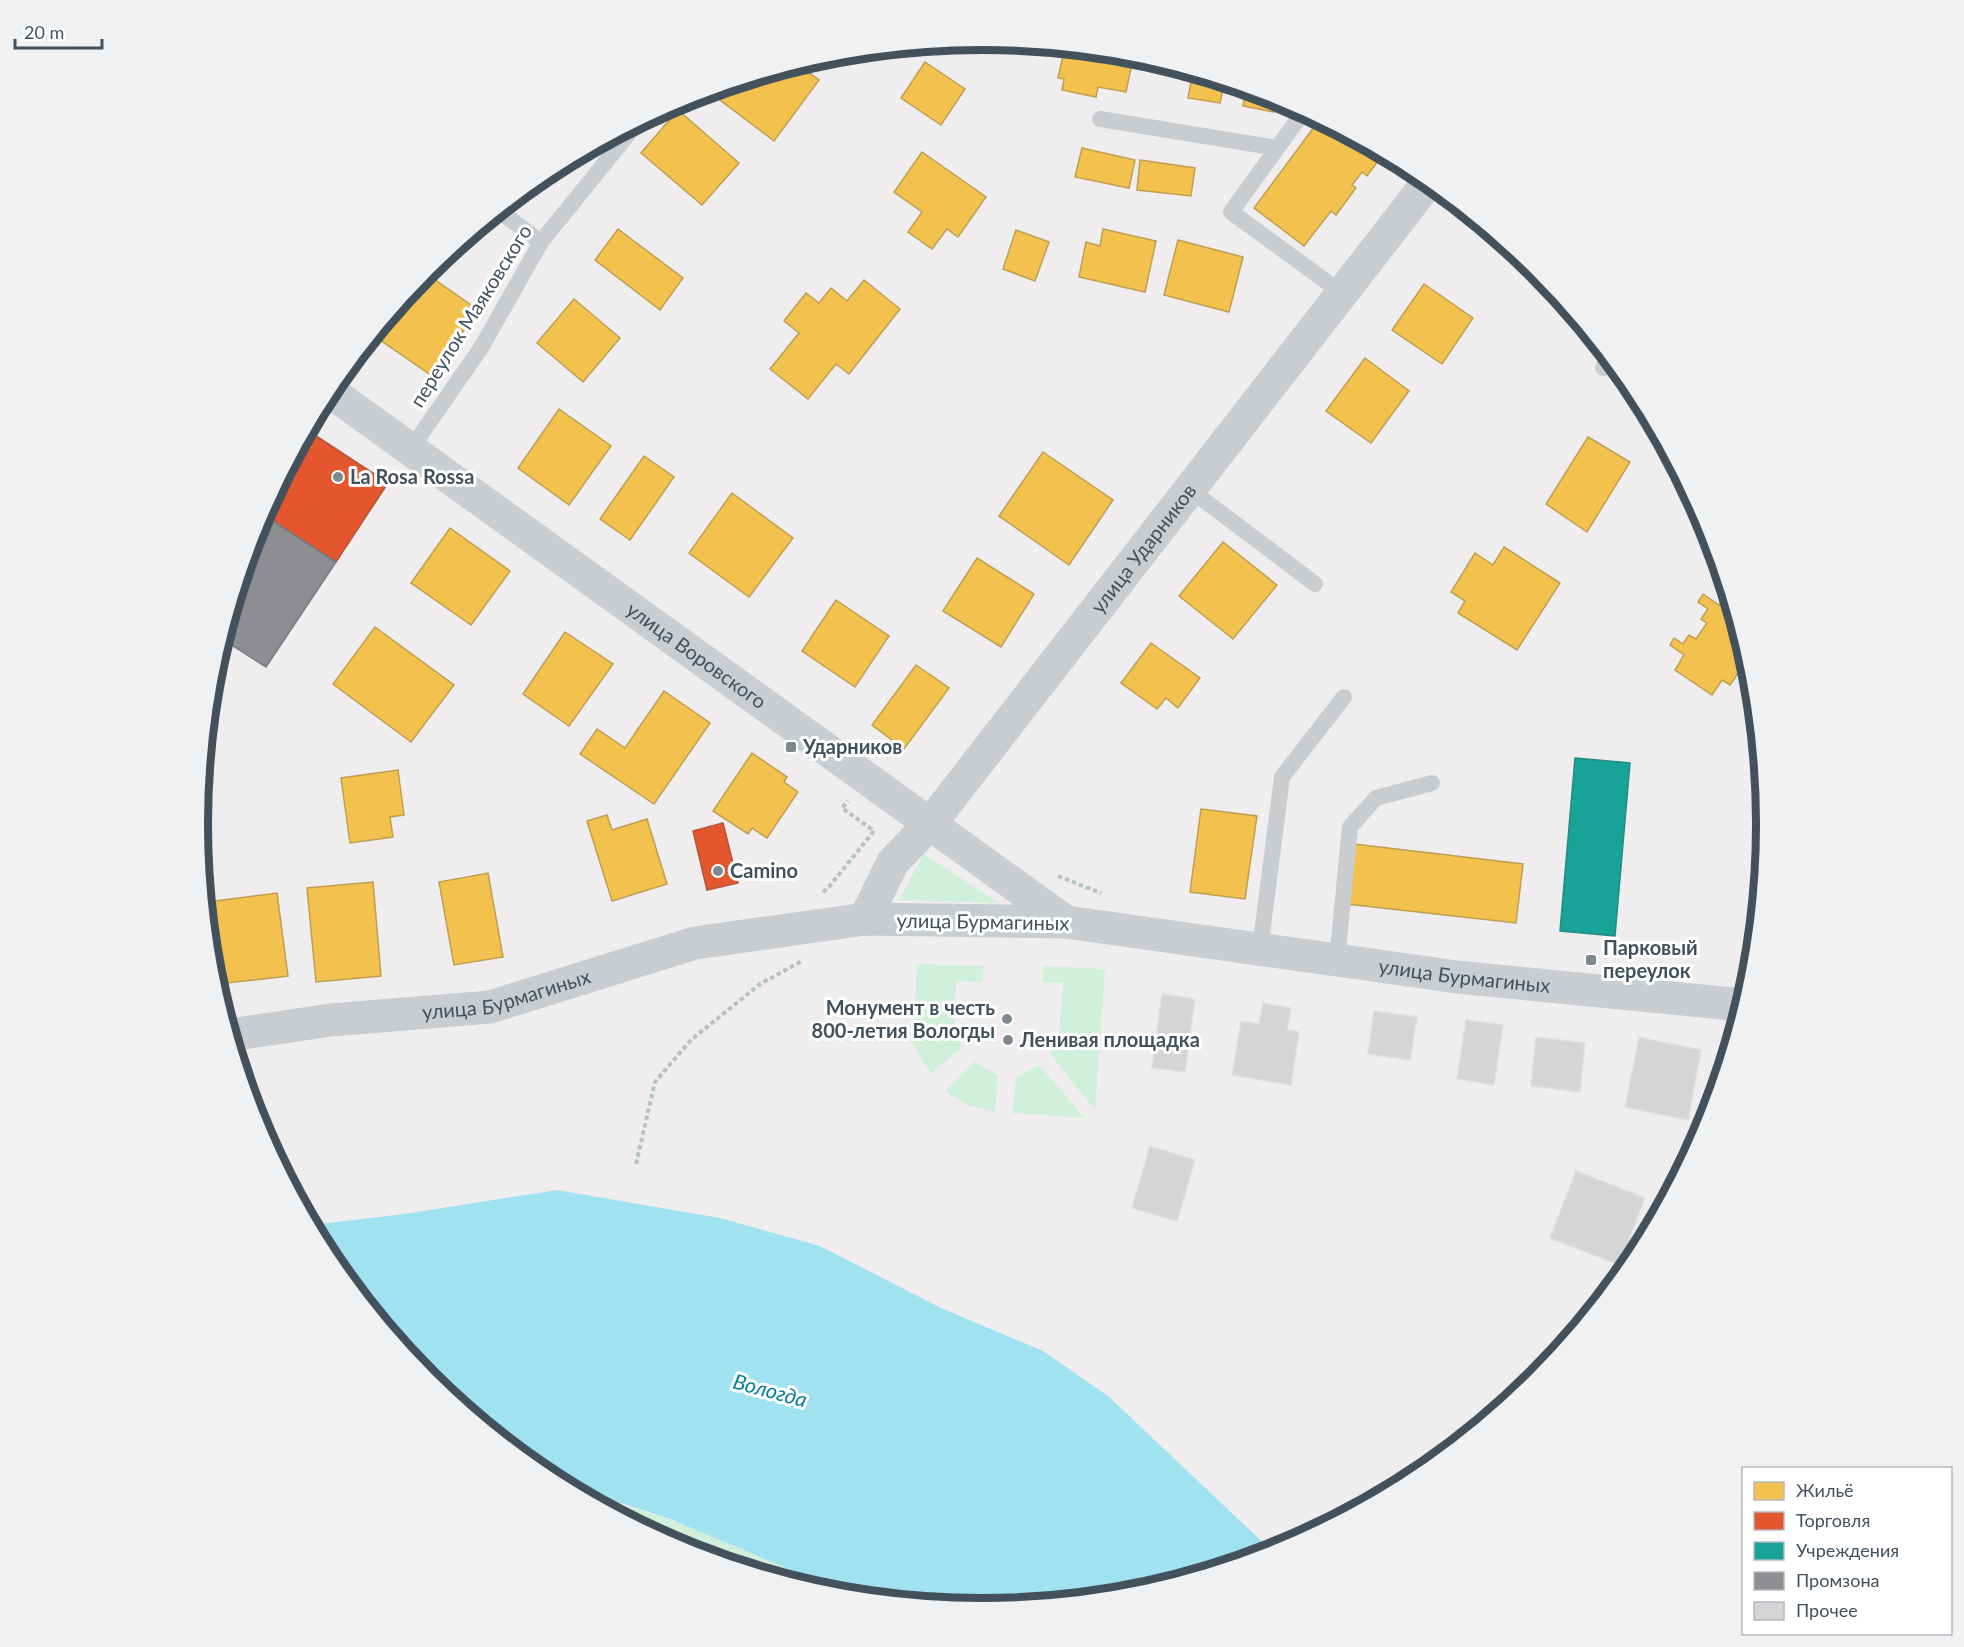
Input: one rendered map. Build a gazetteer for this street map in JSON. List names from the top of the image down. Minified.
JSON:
{"streets":{"street":["улица Ударников","улица Воровского","улица Бурмагиных"],"lane":["переулок Маяковского"]},"crossings":[["переулок Маяковского","улица Воровского"],["улица Ударников","улица Воровского"],["улица Ударников","улица Бурмагиных"],["улица Воровского","улица Бурмагиных"]],"water":["Вологда"],"places":{"other":["La Rosa Rossa","Camino","Монумент в честь 800-летия Вологды","Ленивая площадка"],"transit":["Ударников","Парковый переулок"]},"legend":["Жильё","Торговля","Учреждения","Промзона","Прочее"],"scale_bar":"20 m"}
